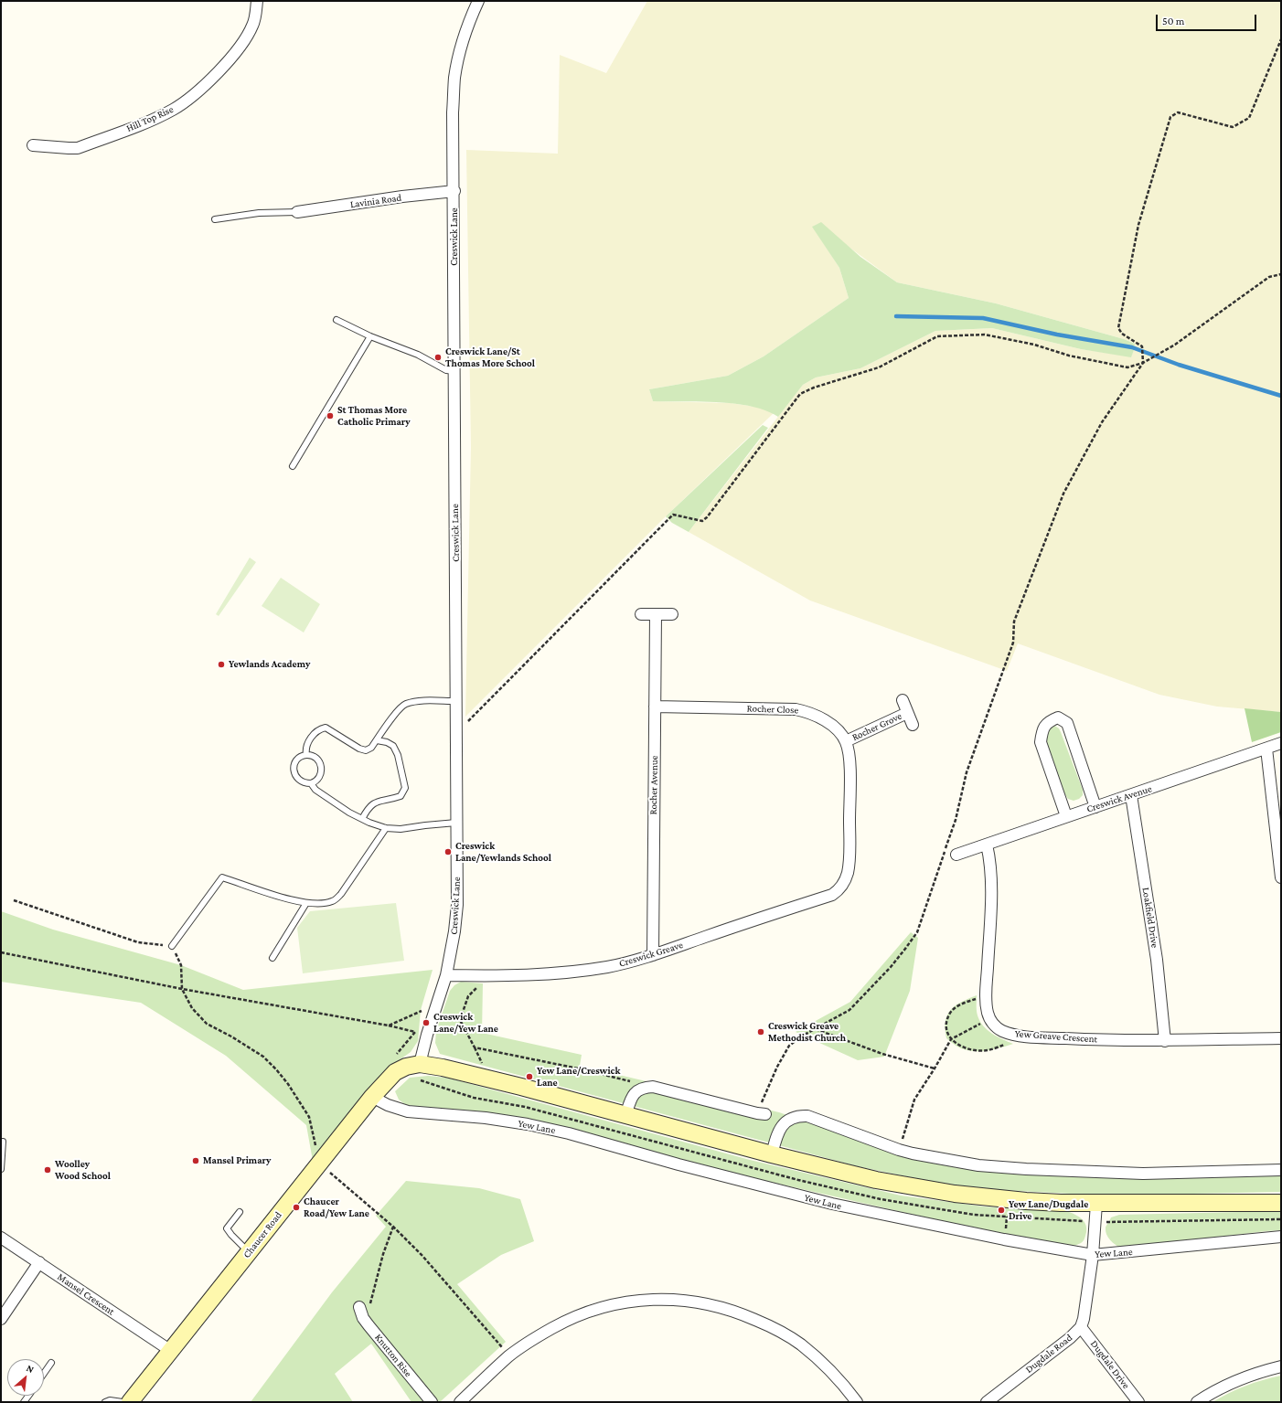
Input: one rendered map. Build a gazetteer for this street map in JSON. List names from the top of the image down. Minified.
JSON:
{"streets":{"main road":["Chaucer Road"],"street":["Hill Top Rise","Lavinia Road","Creswick Lane","Rocher Close","Rocher Grove","Rocher Avenue","Creswick Avenue","Loakfield Drive","Creswick Greave","Yew Greave Crescent","Yew Lane","Mansel Crescent","Dugdale Road","Knutton Rise","Dugdale Drive"]},"crossings":[["Lavinia Road","Creswick Lane"],["Creswick Lane","Creswick Greave"],["Creswick Lane","Chaucer Road"],["Rocher Close","Rocher Grove"],["Rocher Close","Rocher Avenue"],["Rocher Close","Creswick Greave"],["Rocher Grove","Creswick Greave"],["Rocher Avenue","Creswick Greave"],["Creswick Avenue","Loakfield Drive"],["Loakfield Drive","Yew Greave Crescent"],["Yew Lane","Chaucer Road"],["Yew Lane","Dugdale Road"],["Chaucer Road","Mansel Crescent"],["Dugdale Road","Dugdale Drive"]],"places":["Creswick Lane/St Thomas More School","St Thomas More Catholic Primary","Yewlands Academy","Creswick Lane/Yewlands School","Creswick Lane/Yew Lane","Creswick Greave Methodist Church","Yew Lane/Creswick Lane","Mansel Primary","Woolley Wood School","Chaucer Road/Yew Lane","Yew Lane/Dugdale Drive"],"scale_bar":"50 m","north":"top right"}
